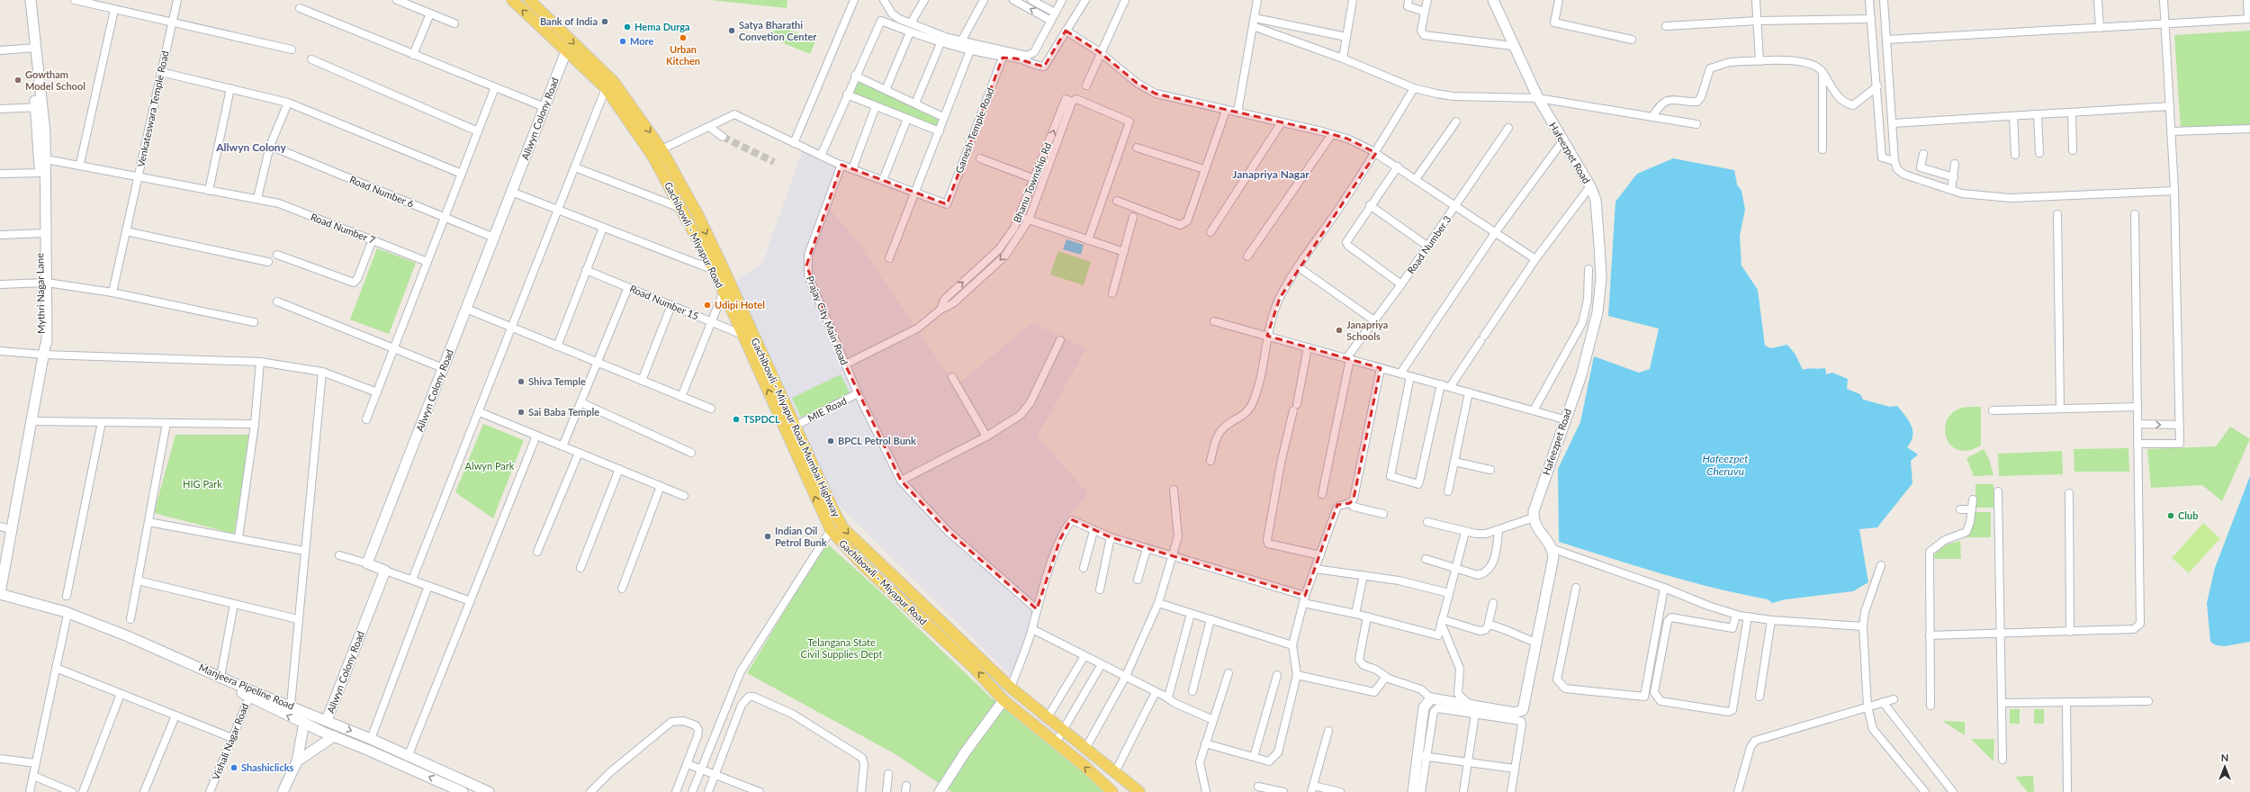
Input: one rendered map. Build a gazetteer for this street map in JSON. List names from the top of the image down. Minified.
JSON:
{"streets":{"main road":["Gachibowli - Miyapur Road","Gachibowli - Miyapur Road Mumbai Highway"],"street":["Venkateswara Temple Road","Allwyn Colony Road","Ganesh Temple Road","Hafeezpet Road","Bhanu Township Rd","Road Number 6","Road Number 7","Road Number 3","Mythri Nagar Lane","Road Number 15","Prajay City Main Road","MIE Road","Manjeera Pipeline Road","Vishali Nagar Road"]},"crossings":[["Venkateswara Temple Road","Road Number 7"],["Allwyn Colony Road","Road Number 6"],["Allwyn Colony Road","Gachibowli - Miyapur Road"],["Allwyn Colony Road","Manjeera Pipeline Road"],["Bhanu Township Rd","Prajay City Main Road"],["Road Number 7","Mythri Nagar Lane"],["Gachibowli - Miyapur Road","Road Number 15"],["Gachibowli - Miyapur Road","Gachibowli - Miyapur Road Mumbai Highway"],["Prajay City Main Road","MIE Road"],["MIE Road","Gachibowli - Miyapur Road Mumbai Highway"],["Manjeera Pipeline Road","Vishali Nagar Road"]],"one_way":["Gachibowli - Miyapur Road","Gachibowli - Miyapur Road Mumbai Highway"],"districts":["Allwyn Colony","Janapriya Nagar"],"water":["Hafeezpet Cheruvu"],"parks":["Alwyn Park","HIG Park","Telangana State Civil Supplies Dept"],"places":["Bank of India","Hema Durga","Satya Bharathi Convetion Center","Urban Kitchen","More","Gowtham Model School","Udipi Hotel","Janapriya Schools","Shiva Temple","Sai Baba Temple","TSPDCL","BPCL Petrol Bunk","Club","Indian Oil Petrol Bunk","Shashiclicks"],"north":"top"}
